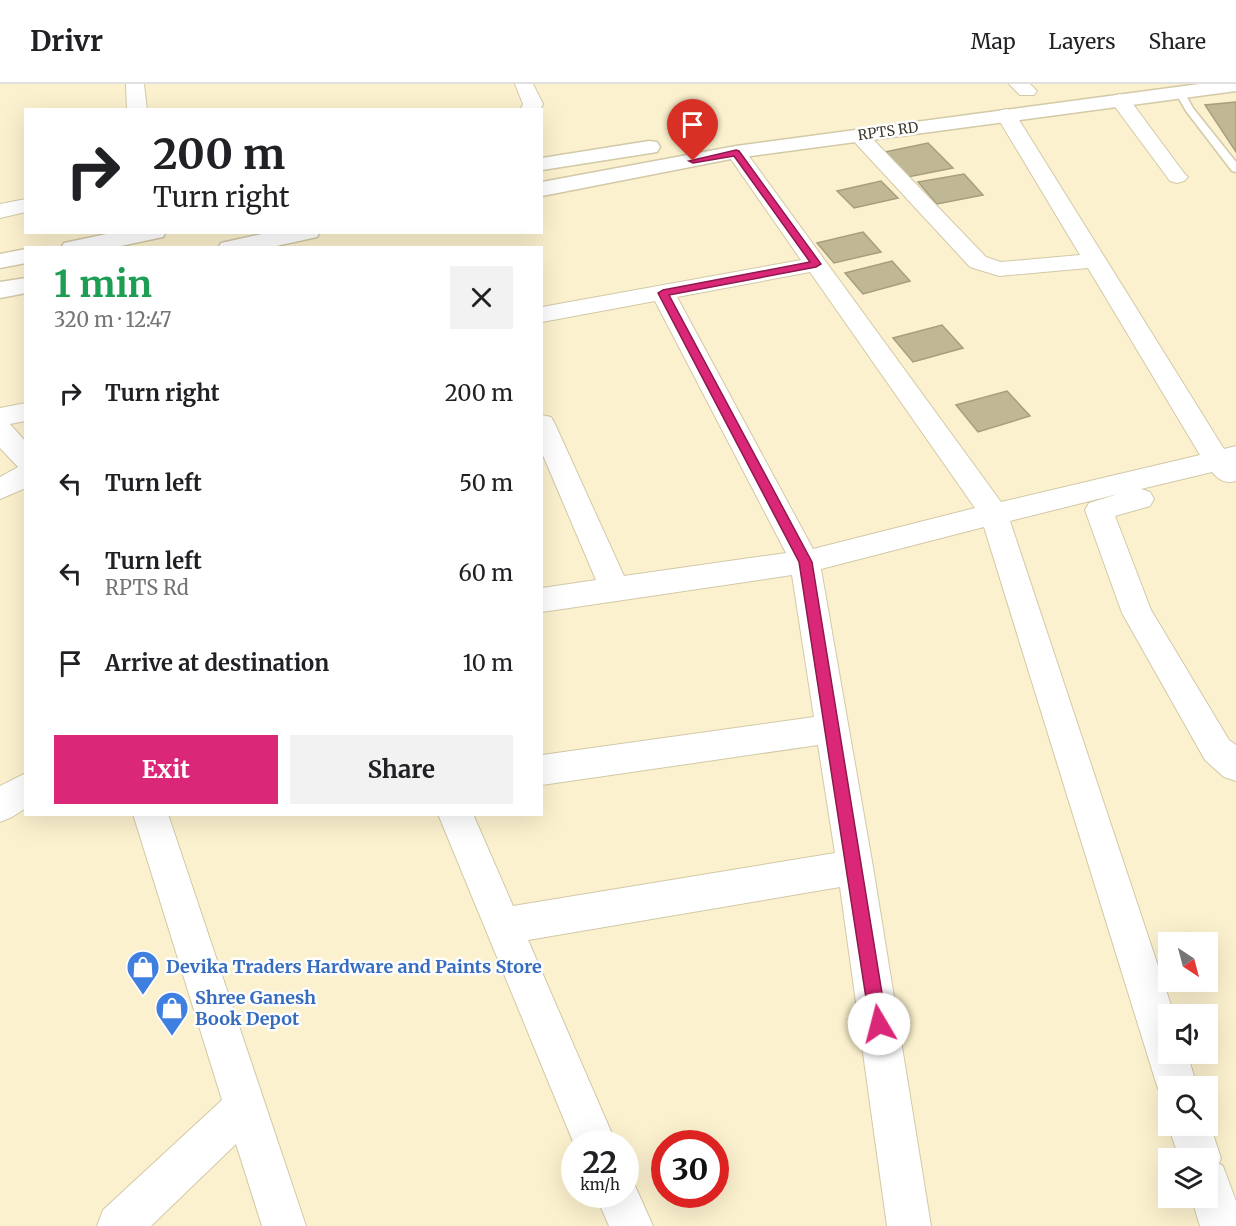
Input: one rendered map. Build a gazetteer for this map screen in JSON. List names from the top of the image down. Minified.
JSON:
{"streets":{"street":["RPTS RD"]},"places":{"shop":["Devika Traders Hardware and Paints Store","Shree Ganesh Book Depot"]},"north":"bottom right","page":{"header":"Drivr","nav":["Map","Layers","Share"],"turn":["200 m","Turn right"],"heading":["1 min","320 m · 12:47"],"list":[{"name":"Turn right","value":"200 m"},{"name":"Turn left","value":"50 m"},{"name":"Turn left","note":"RPTS Rd","value":"60 m"},{"name":"Arrive at destination","value":"10 m"}],"buttons":["Exit","Share"],"speed":"22 km/h","limit":"30"}}
